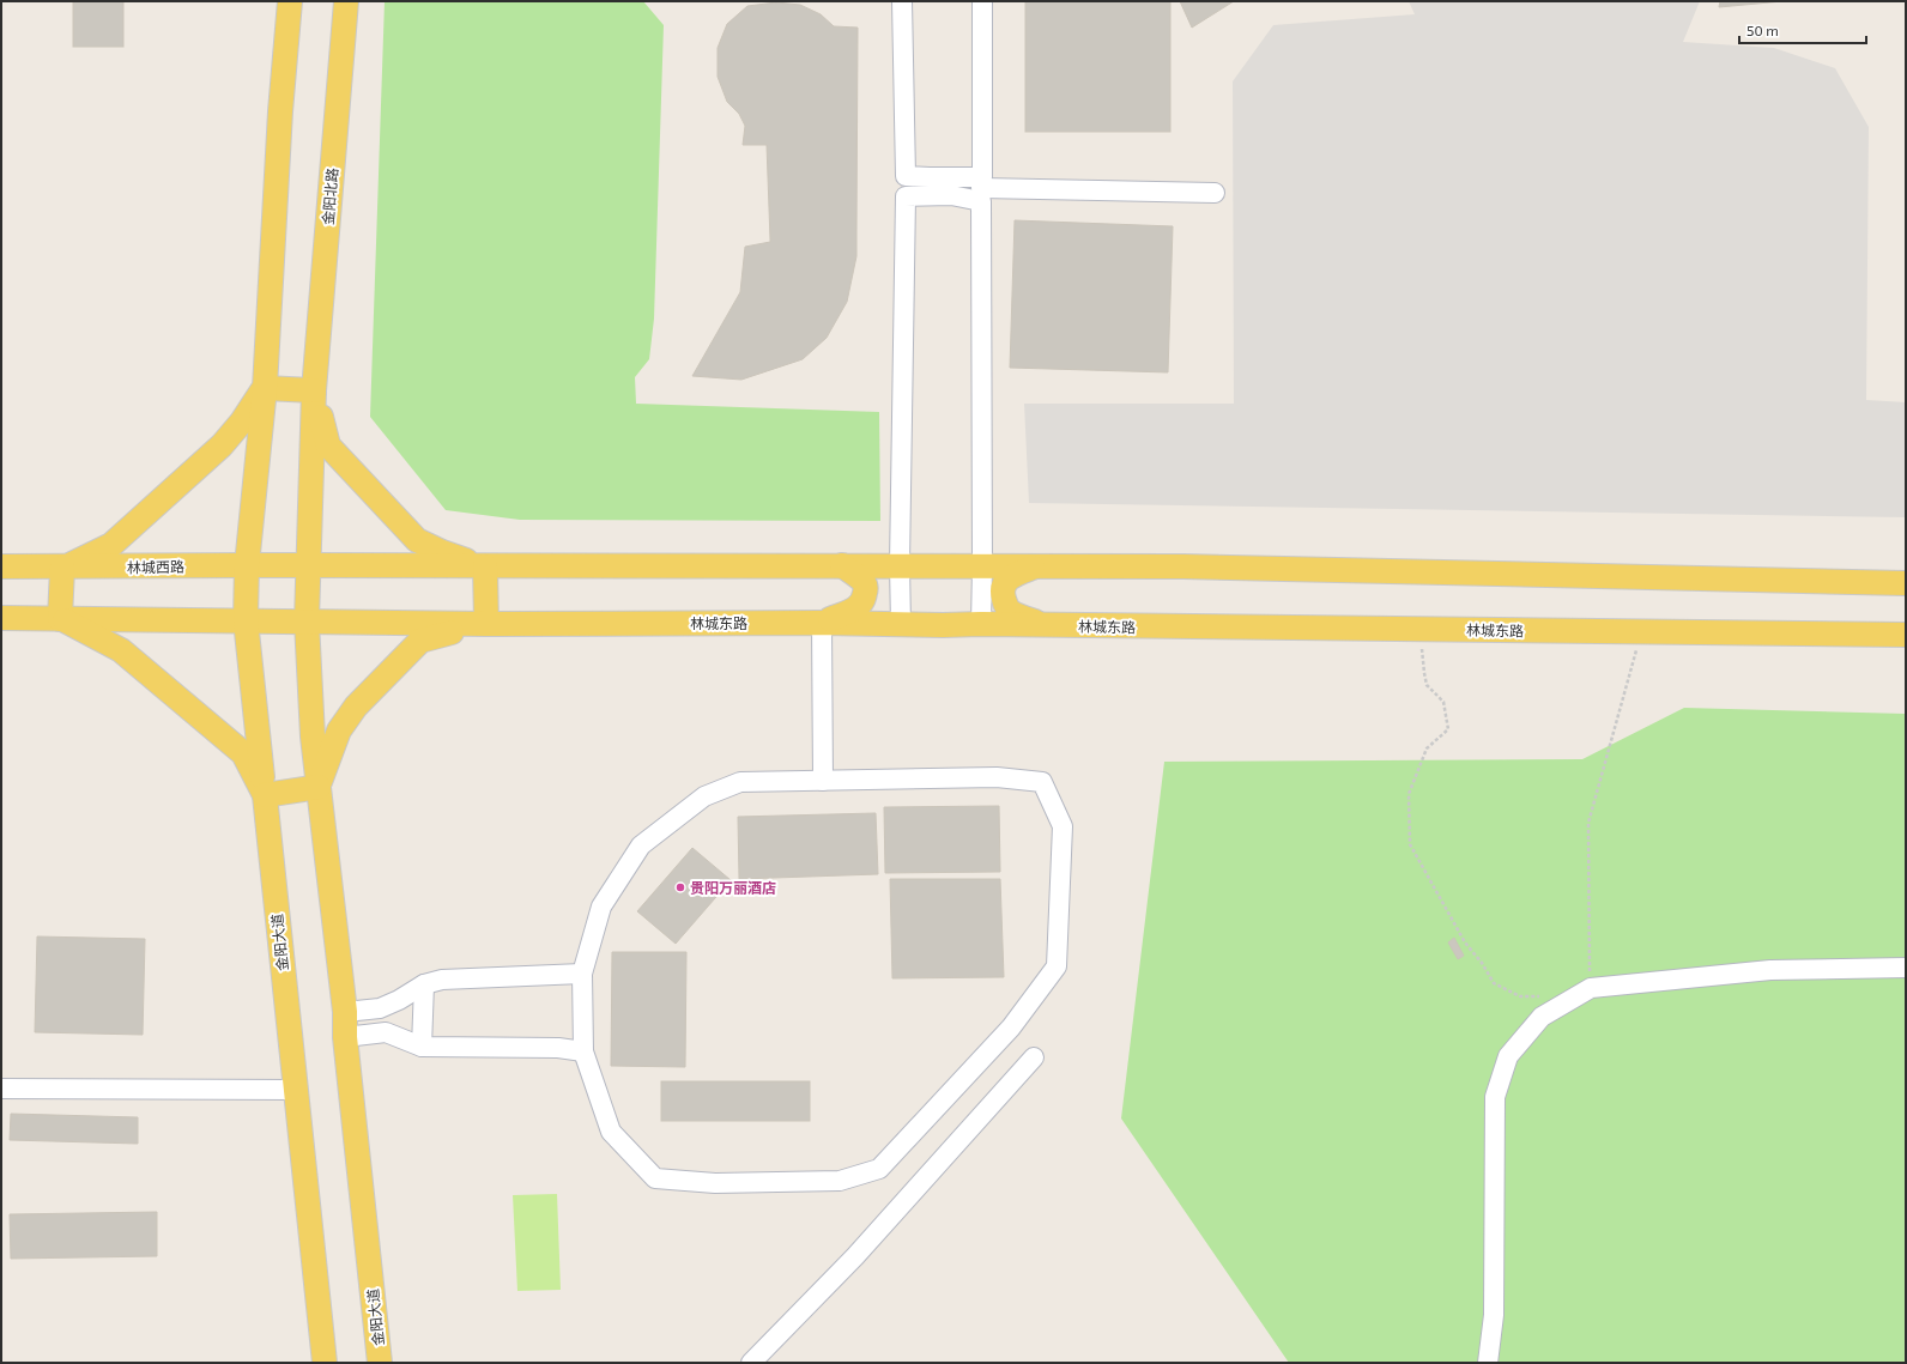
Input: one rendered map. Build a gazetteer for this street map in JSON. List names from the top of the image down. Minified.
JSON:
{"streets":{"main road":["金阳北路","林城西路","林城东路","金阳大道"]},"crossings":[["金阳北路","林城西路"],["金阳北路","金阳大道"],["林城西路","金阳大道"],["林城东路","金阳大道"]],"places":["贵阳万丽酒店"],"scale_bar":"50 m"}
